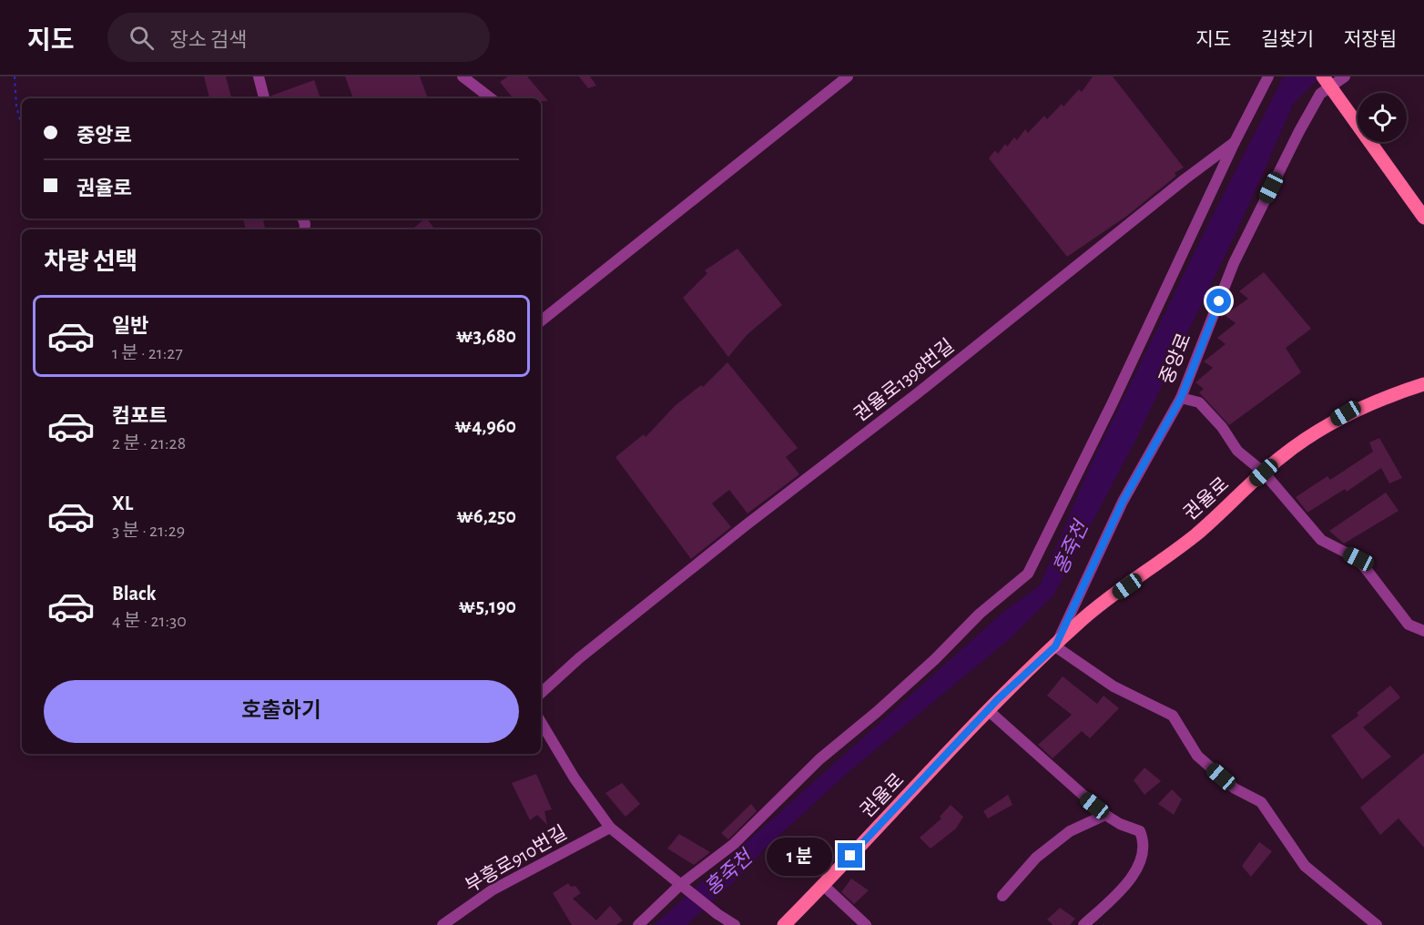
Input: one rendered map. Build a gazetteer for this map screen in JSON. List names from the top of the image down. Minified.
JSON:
{"streets":{"main road":["권율로"],"street":["중앙로","권율로1398번길","부흥로910번길"]},"crossings":[["중앙로","권율로"]],"water":["홍죽천"],"page":{"header":"지도","search":"장소 검색","nav":["지도","길찾기","저장됨"],"banner":["중앙로","권율로"],"heading":"차량 선택","list":[{"name":"일반","note":"1 분 · 21:27","value":"₩3,680"},{"name":"컴포트","note":"2 분 · 21:28","value":"₩4,960"},{"name":"XL","note":"3 분 · 21:29","value":"₩6,250"},{"name":"Black","note":"4 분 · 21:30","value":"₩5,190"}],"buttons":"호출하기","bubble":"1 분"}}
